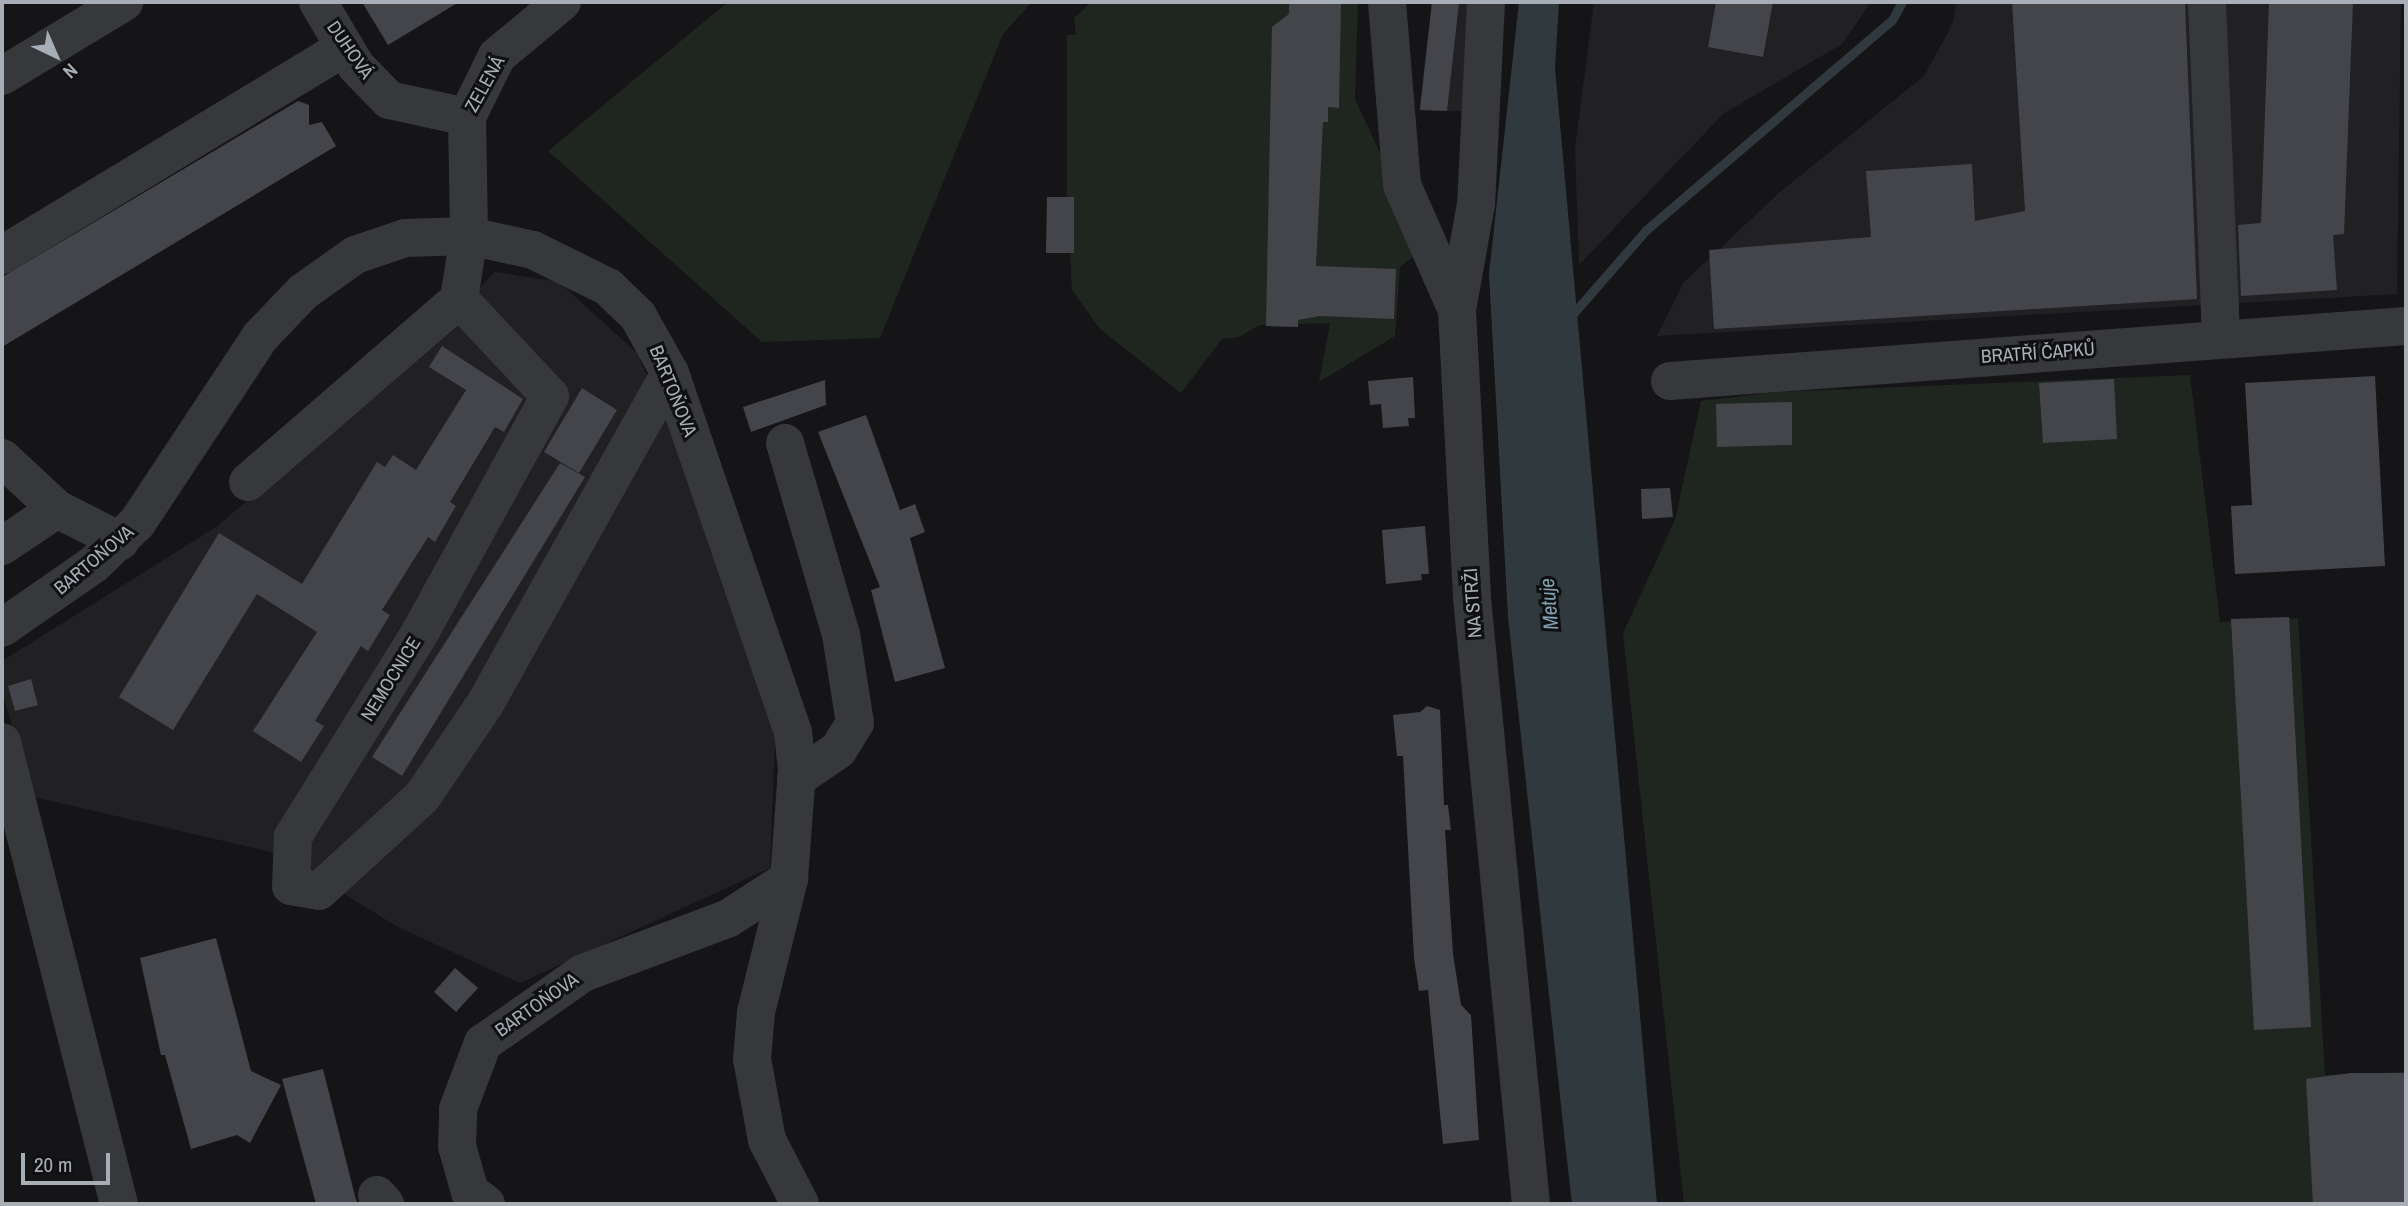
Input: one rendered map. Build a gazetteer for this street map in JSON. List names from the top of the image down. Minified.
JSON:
{"streets":{"street":["DUHOVÁ","ZELENÁ","BRATŘÍ ČAPKŮ","BARTOŇOVA","NA STRŽI","NEMOCNICE"]},"crossings":[["DUHOVÁ","ZELENÁ"],["ZELENÁ","BARTOŇOVA"],["ZELENÁ","NEMOCNICE"],["BARTOŇOVA","NEMOCNICE"]],"water":["Metuje"],"scale_bar":"20 m","north":"bottom right"}
